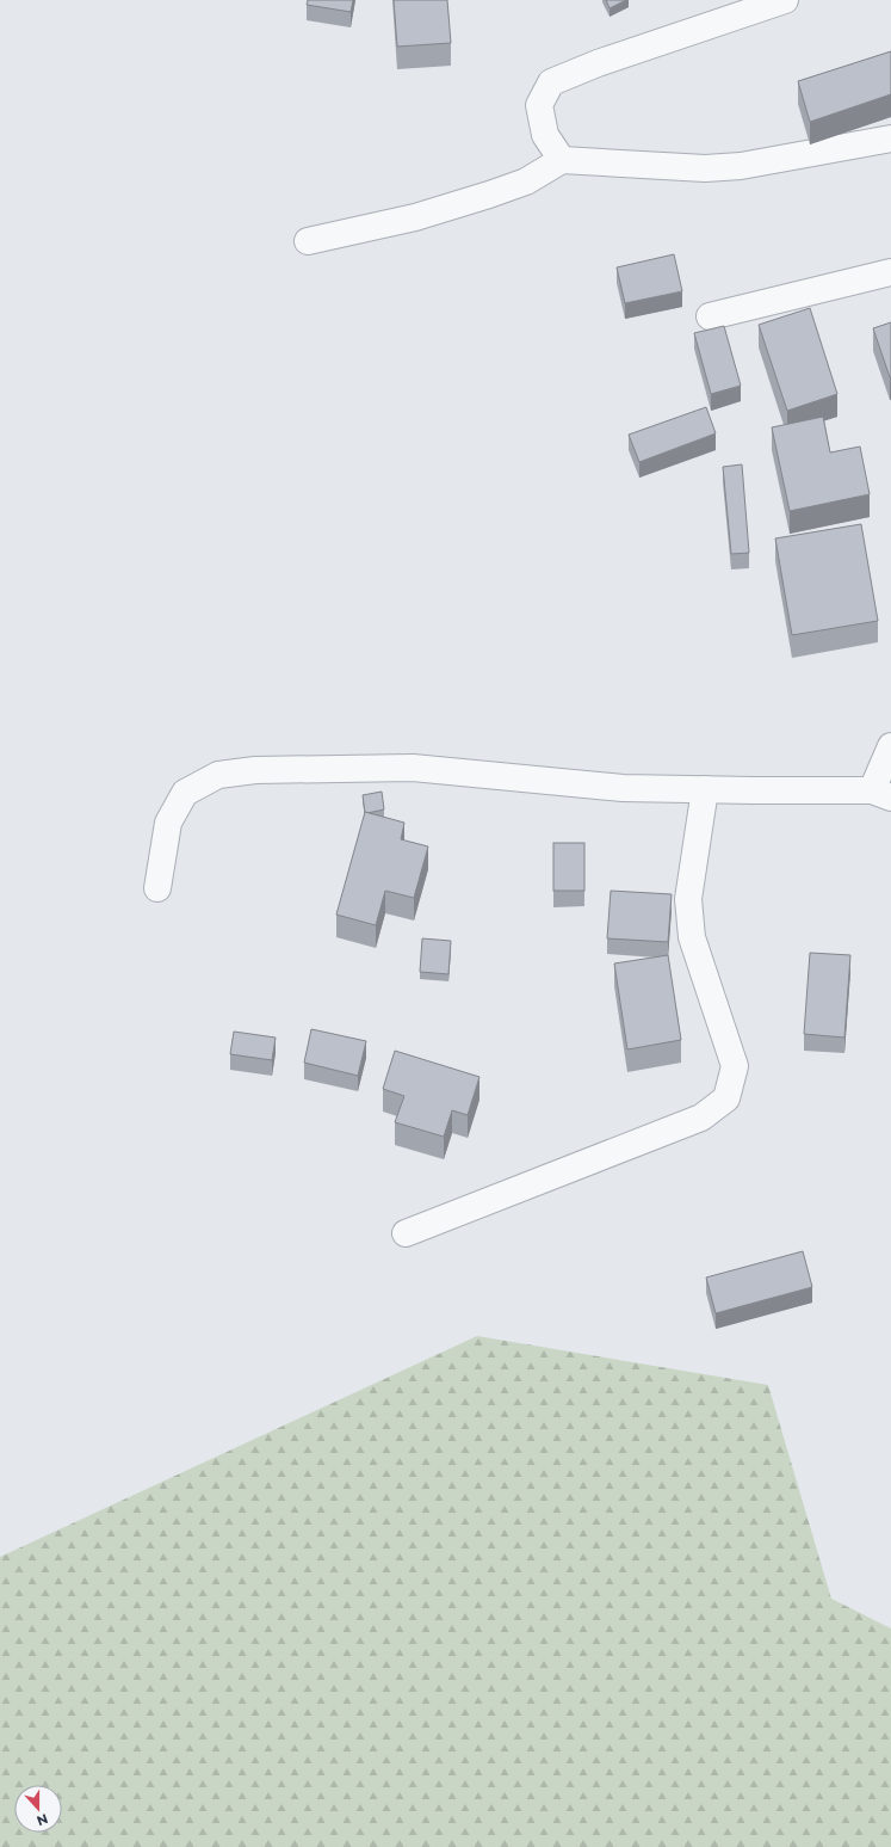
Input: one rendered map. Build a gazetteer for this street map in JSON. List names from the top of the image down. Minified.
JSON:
{"north":"bottom"}
